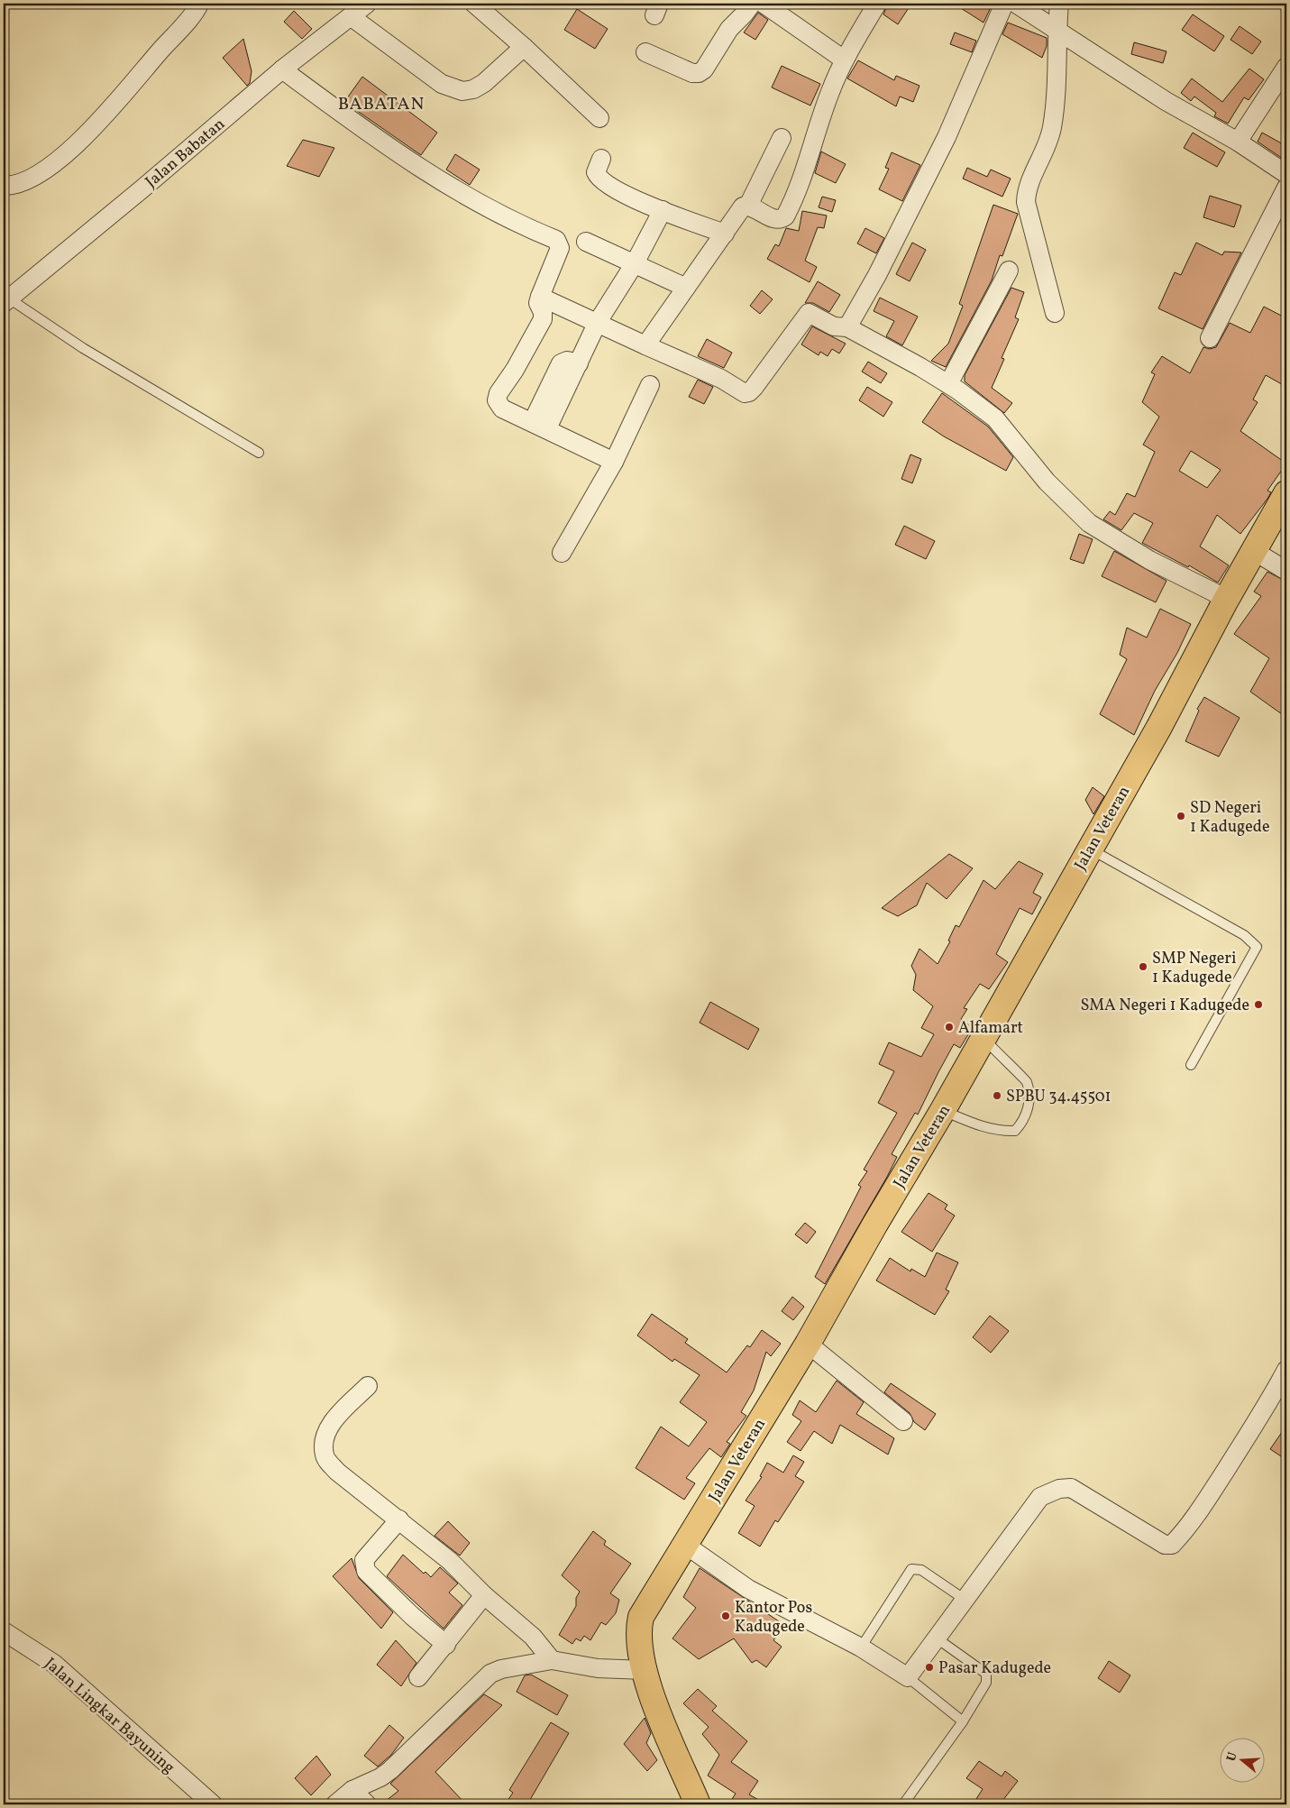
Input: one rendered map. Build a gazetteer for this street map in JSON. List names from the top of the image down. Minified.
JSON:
{"streets":{"highway":["Jalan Veteran"],"street":["Jalan Babatan","Jalan Lingkar Bayuning"]},"districts":["BABATAN"],"places":["SD Negeri 1 Kadugede","SMP Negeri 1 Kadugede","SMA Negeri 1 Kadugede","Alfamart","SPBU 34.45501","Kantor Pos Kadugede","Pasar Kadugede"],"north":"left"}
